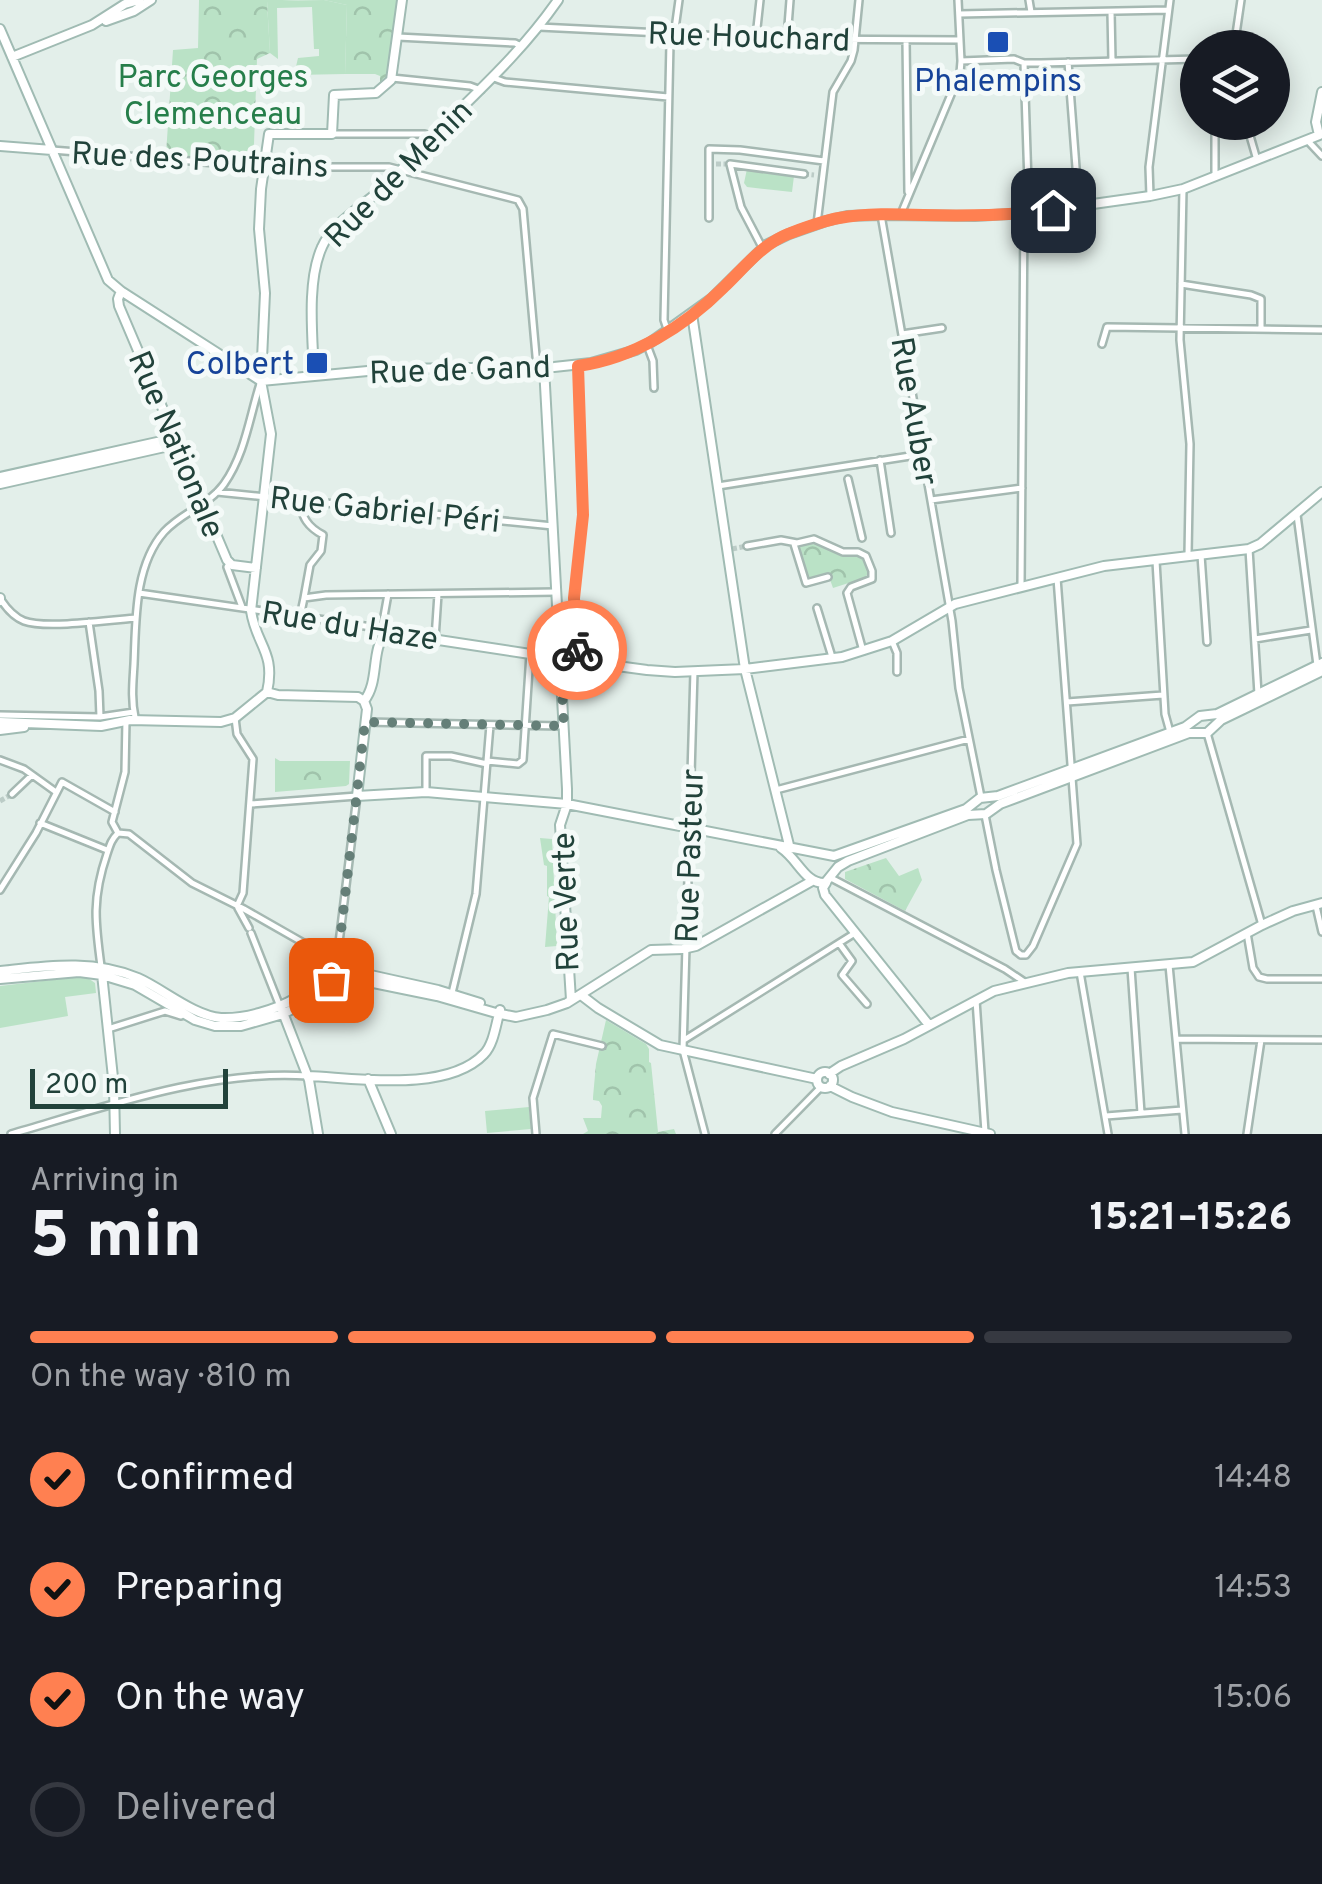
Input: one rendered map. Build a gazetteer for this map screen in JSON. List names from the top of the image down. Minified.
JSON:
{"streets":{"main road":["Rue des Poutrains","Rue de Menin","Rue de Gand","Rue Nationale","Rue du Haze","Rue Verte"],"street":["Rue Houchard","Rue Auber","Rue Gabriel Péri","Rue Pasteur"]},"crossings":[["Rue Houchard","Rue de Menin"],["Rue des Poutrains","Rue de Menin"],["Rue des Poutrains","Rue de Gand"],["Rue des Poutrains","Rue Verte"],["Rue de Menin","Rue de Gand"],["Rue de Gand","Rue Auber"],["Rue de Gand","Rue Verte"],["Rue Auber","Rue du Haze"],["Rue Nationale","Rue du Haze"],["Rue Gabriel Péri","Rue Verte"],["Rue du Haze","Rue Pasteur"],["Rue du Haze","Rue Verte"]],"parks":["Parc Georges Clemenceau"],"places":{"transit":["Phalempins","Colbert"]},"scale_bar":"200 m","page":{"scale":"200 m","heading":["5 min","Arriving in","15:21–15:26"],"bar":"On the way · 810 m","list":[["Confirmed","14:48"],["Preparing","14:53"],["On the way","15:06"],"Delivered"]}}
